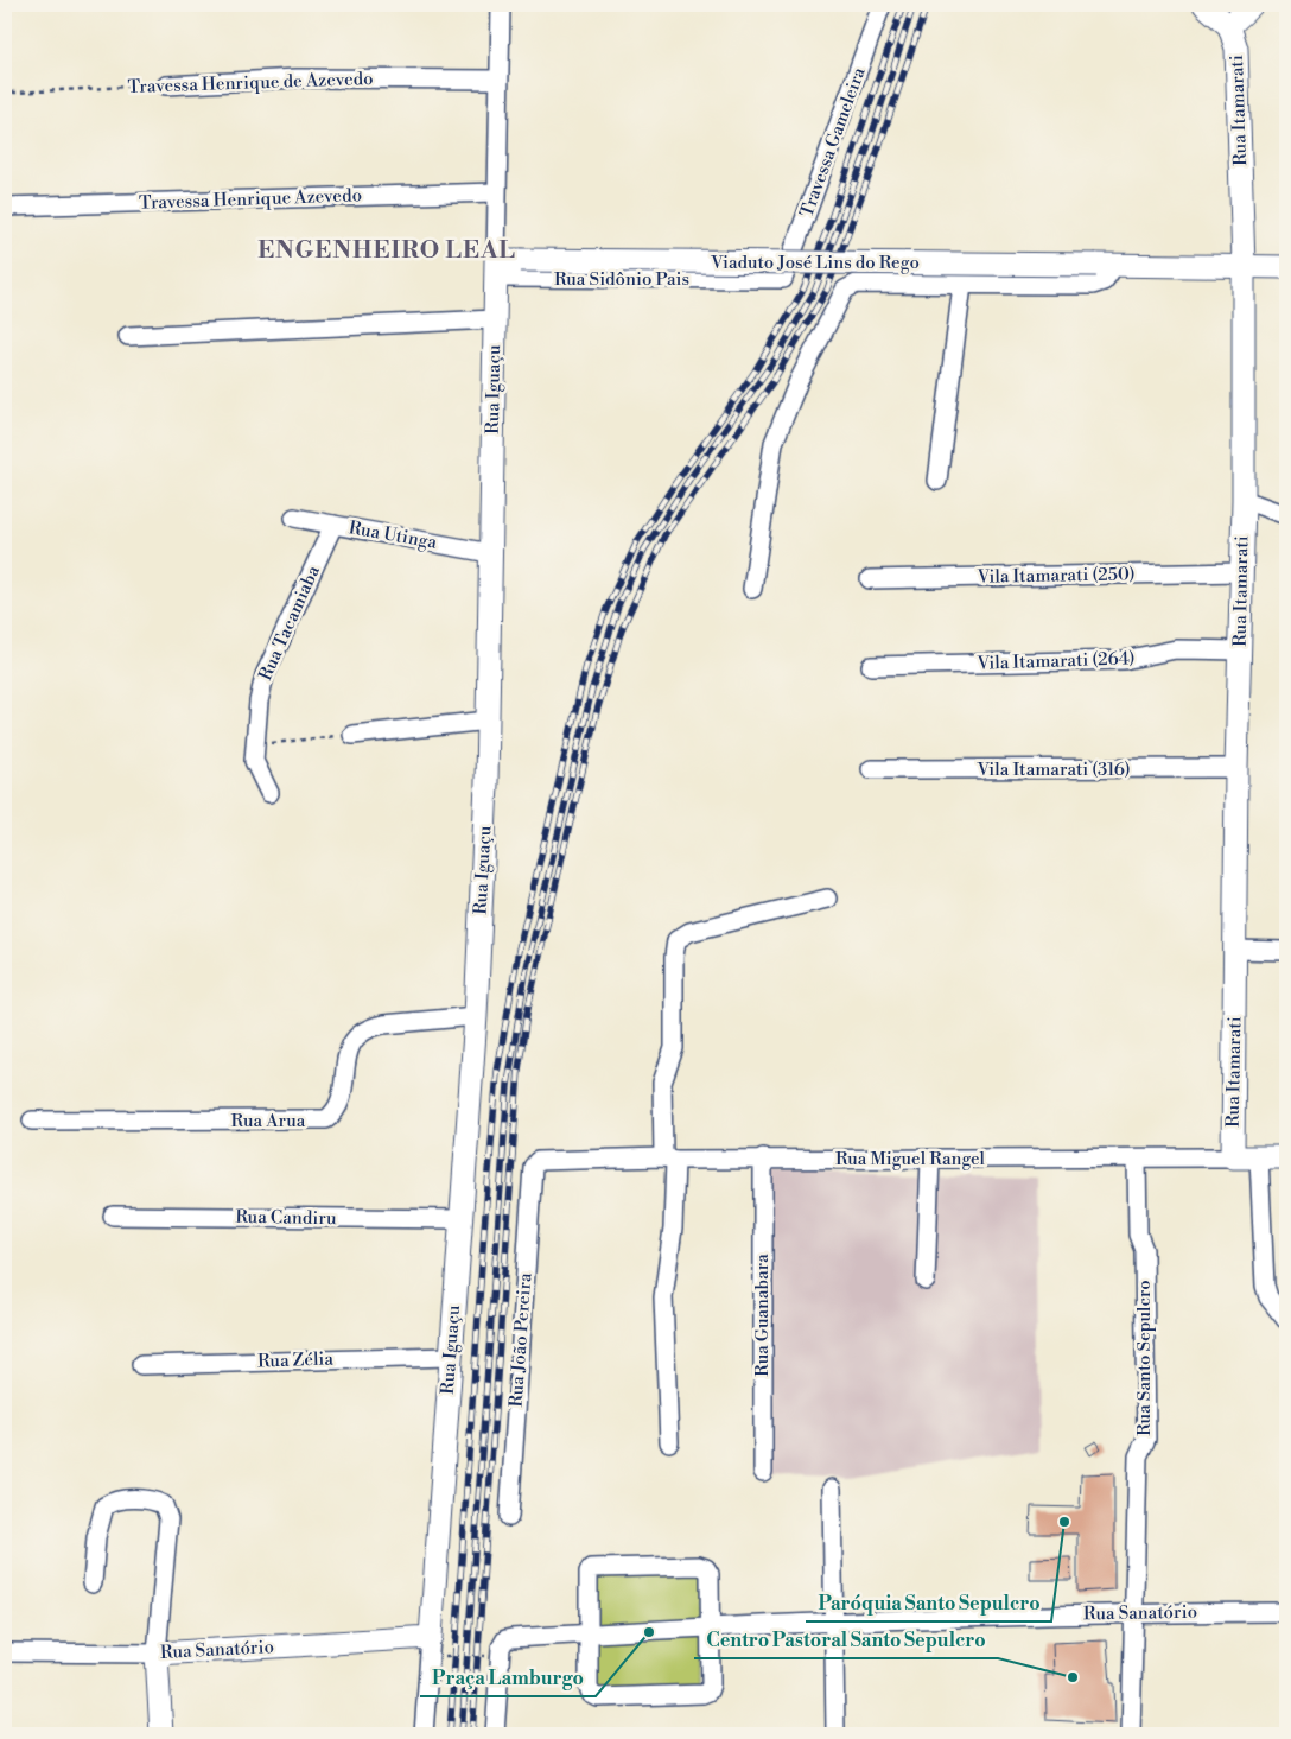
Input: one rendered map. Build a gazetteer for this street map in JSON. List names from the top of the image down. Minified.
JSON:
{"streets":{"main road":["Rua Itamarati","Viaduto José Lins do Rego","Rua Iguaçu","Rua Miguel Rangel","Rua Sanatório"],"street":["Travessa Henrique de Azevedo","Travessa Gameleira","Travessa Henrique Azevedo","Rua Sidônio Pais","Rua Utinga","Vila Itamarati (250)","Rua Tacamiaba","Vila Itamarati (264)","Vila Itamarati (316)","Rua Arua","Rua Candiru","Rua Guanabara","Rua João Pereira","Rua Santo Sepulcro","Rua Zélia"]},"crossings":[["Travessa Henrique de Azevedo","Rua Iguaçu"],["Rua Itamarati","Viaduto José Lins do Rego"],["Rua Itamarati","Vila Itamarati (250)"],["Rua Itamarati","Vila Itamarati (264)"],["Rua Itamarati","Vila Itamarati (316)"],["Rua Itamarati","Rua Miguel Rangel"],["Travessa Gameleira","Rua Sidônio Pais"],["Travessa Henrique Azevedo","Rua Iguaçu"],["Viaduto José Lins do Rego","Rua Sidônio Pais"],["Viaduto José Lins do Rego","Rua Iguaçu"],["Rua Sidônio Pais","Rua Iguaçu"],["Rua Iguaçu","Rua Utinga"],["Rua Iguaçu","Rua Arua"],["Rua Iguaçu","Rua Candiru"],["Rua Iguaçu","Rua Zélia"],["Rua Iguaçu","Rua Sanatório"],["Rua Utinga","Rua Tacamiaba"],["Rua Miguel Rangel","Rua Guanabara"],["Rua Miguel Rangel","Rua João Pereira"],["Rua Miguel Rangel","Rua Santo Sepulcro"],["Rua Santo Sepulcro","Rua Sanatório"]],"districts":["ENGENHEIRO LEAL"],"places":["Paróquia Santo Sepulcro","Praça Lamburgo","Centro Pastoral Santo Sepulcro"]}
